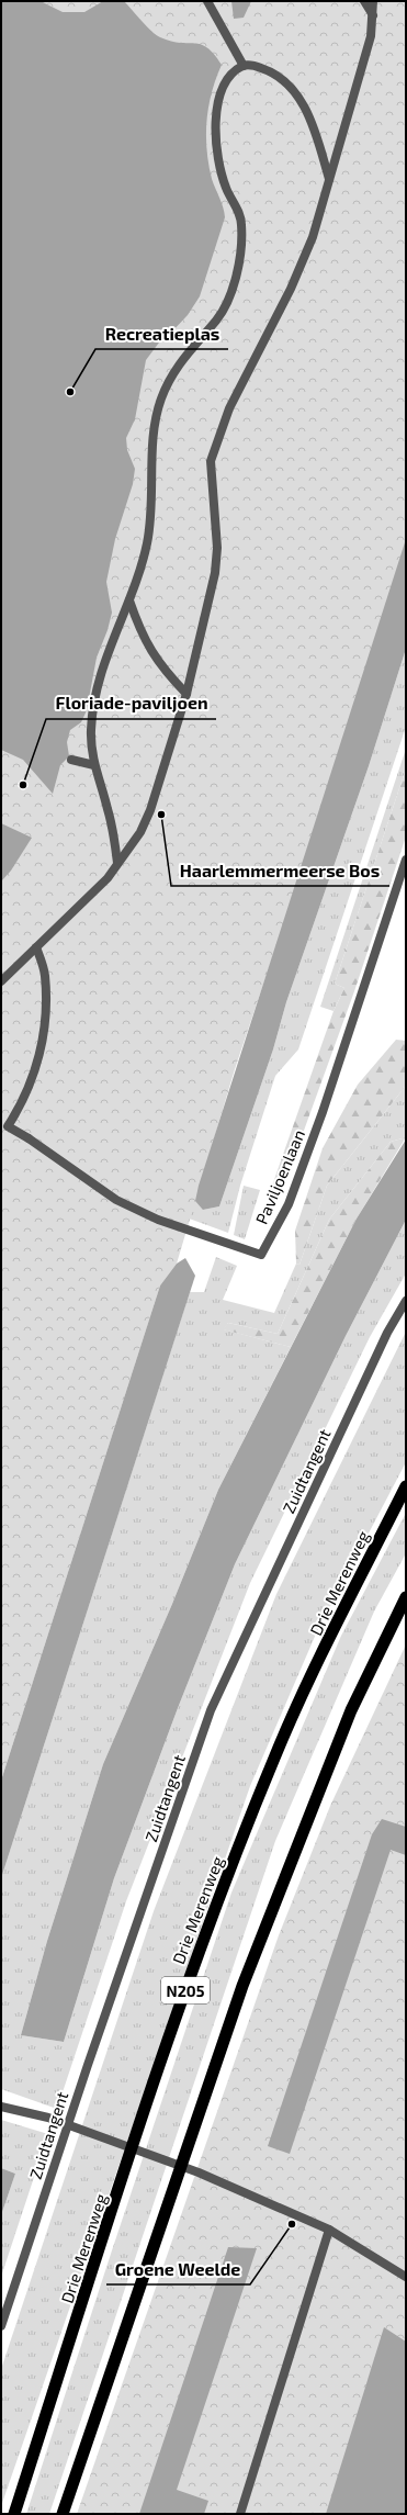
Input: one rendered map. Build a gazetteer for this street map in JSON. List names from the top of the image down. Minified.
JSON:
{"streets":{"highway":["Drie Merenweg","N205"],"street":["Paviljoenlaan","Zuidtangent"]},"places":["Recreatieplas","Floriade-paviljoen","Haarlemmermeerse Bos","Groene Weelde"]}
